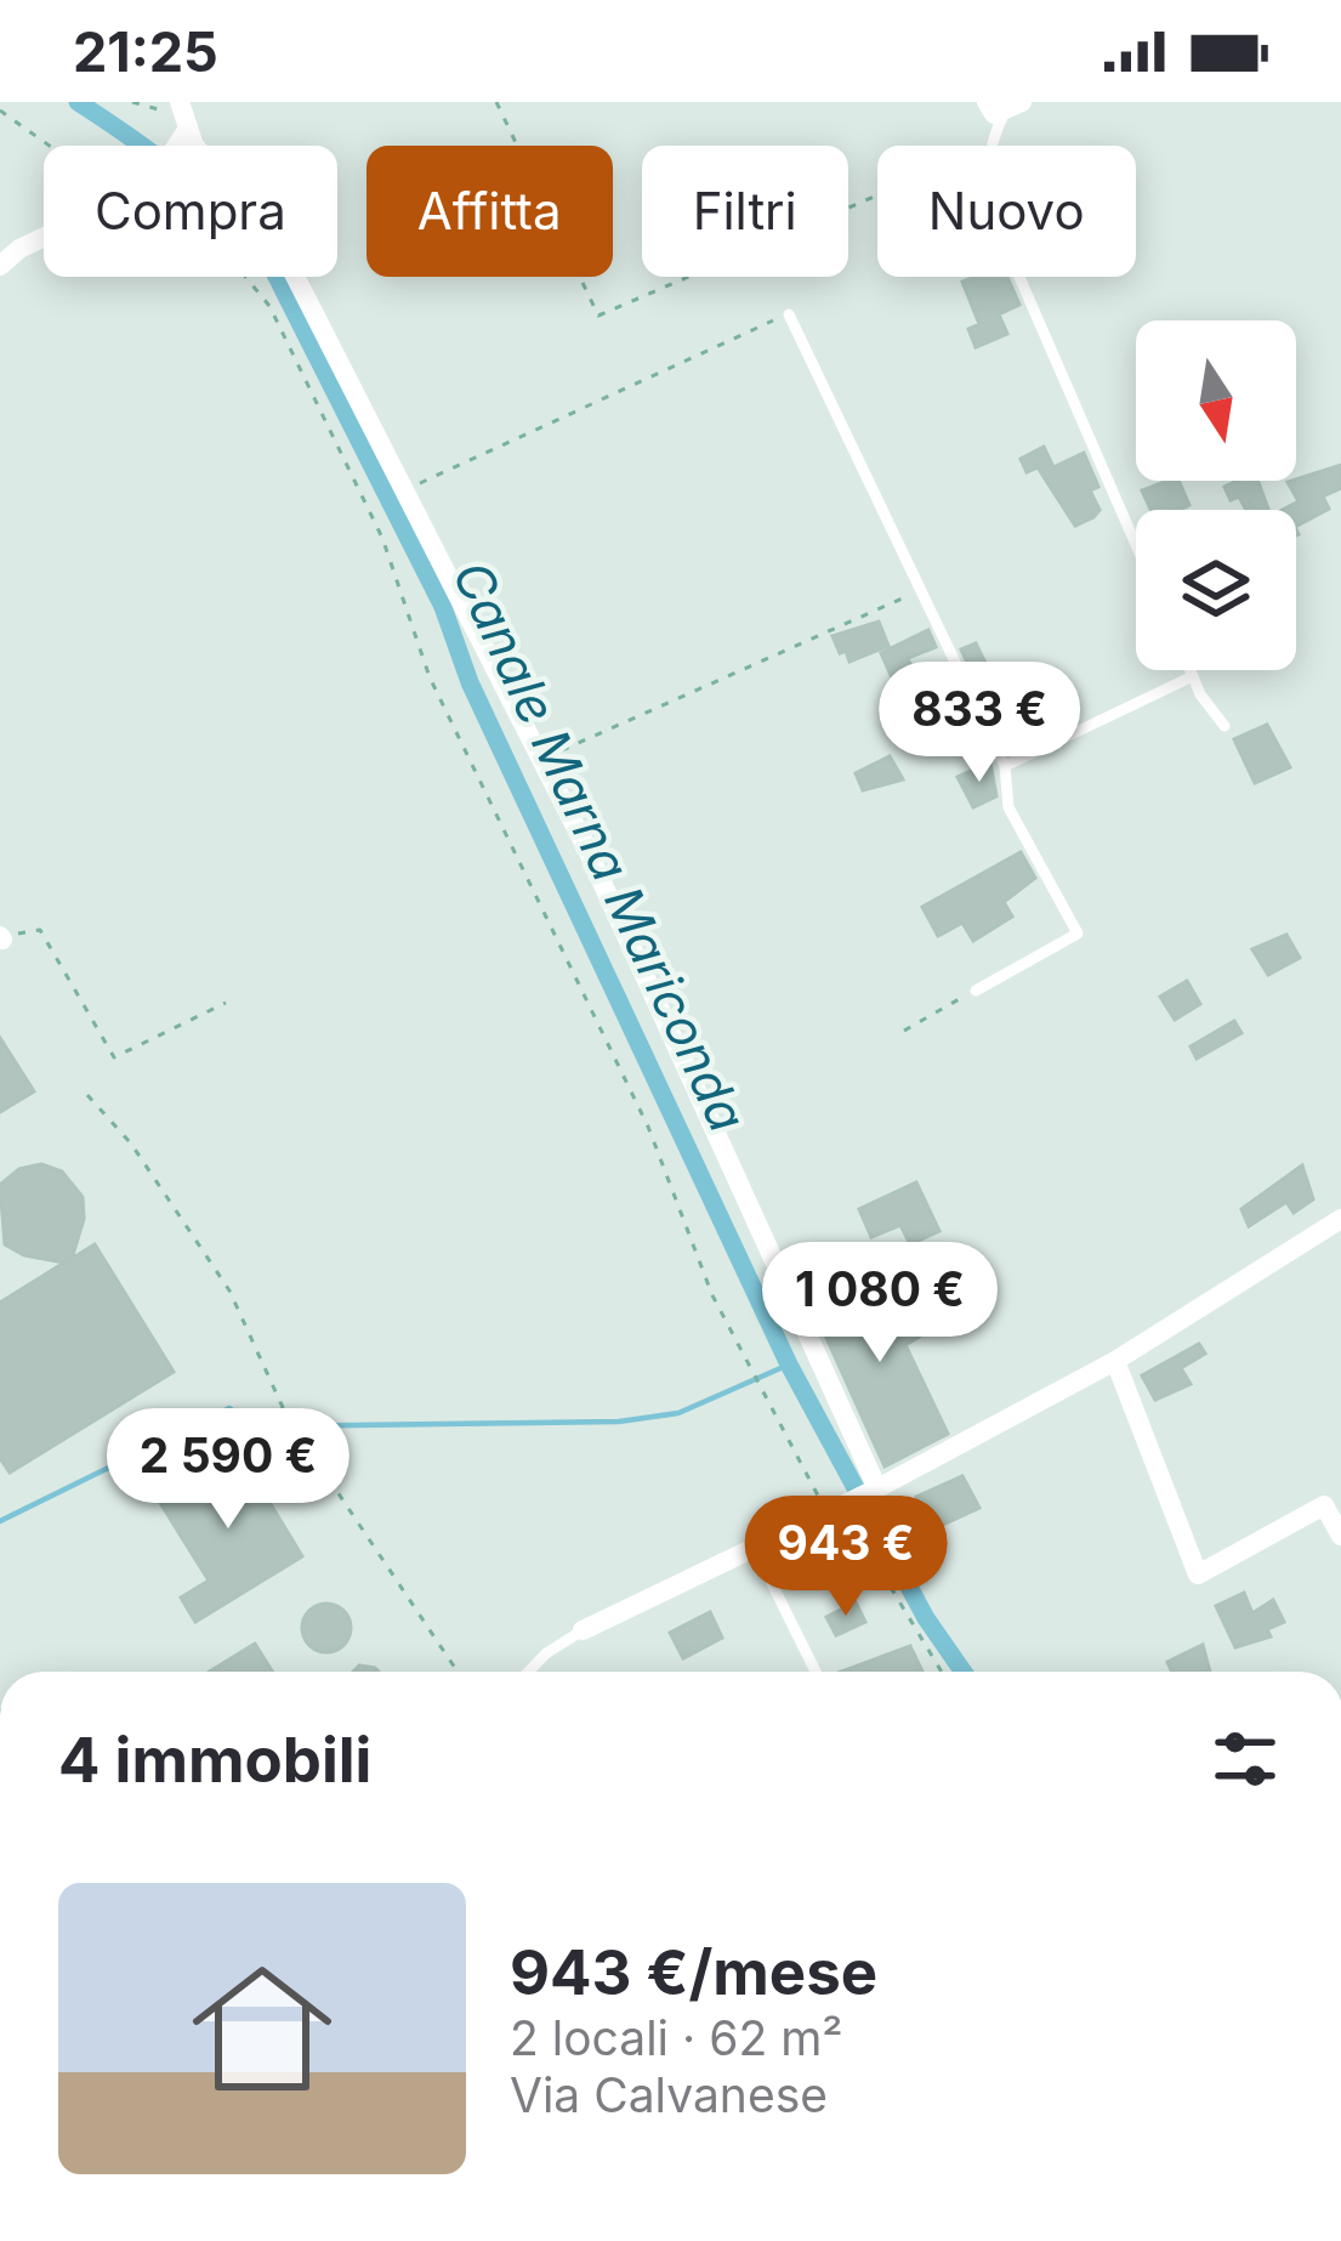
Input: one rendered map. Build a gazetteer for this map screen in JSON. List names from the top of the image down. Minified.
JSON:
{"water":["Canale Marna Mariconda"],"north":"bottom","page":{"status":"21:25","chip":["Compra","Affitta","Filtri","Nuovo"],"price":["833 €","1 080 €","2 590 €","943 €"],"heading":"4 immobili","list":[{"name":"943 €/mese","note":"2 locali · 62 m² · Via Calvanese"}]}}
